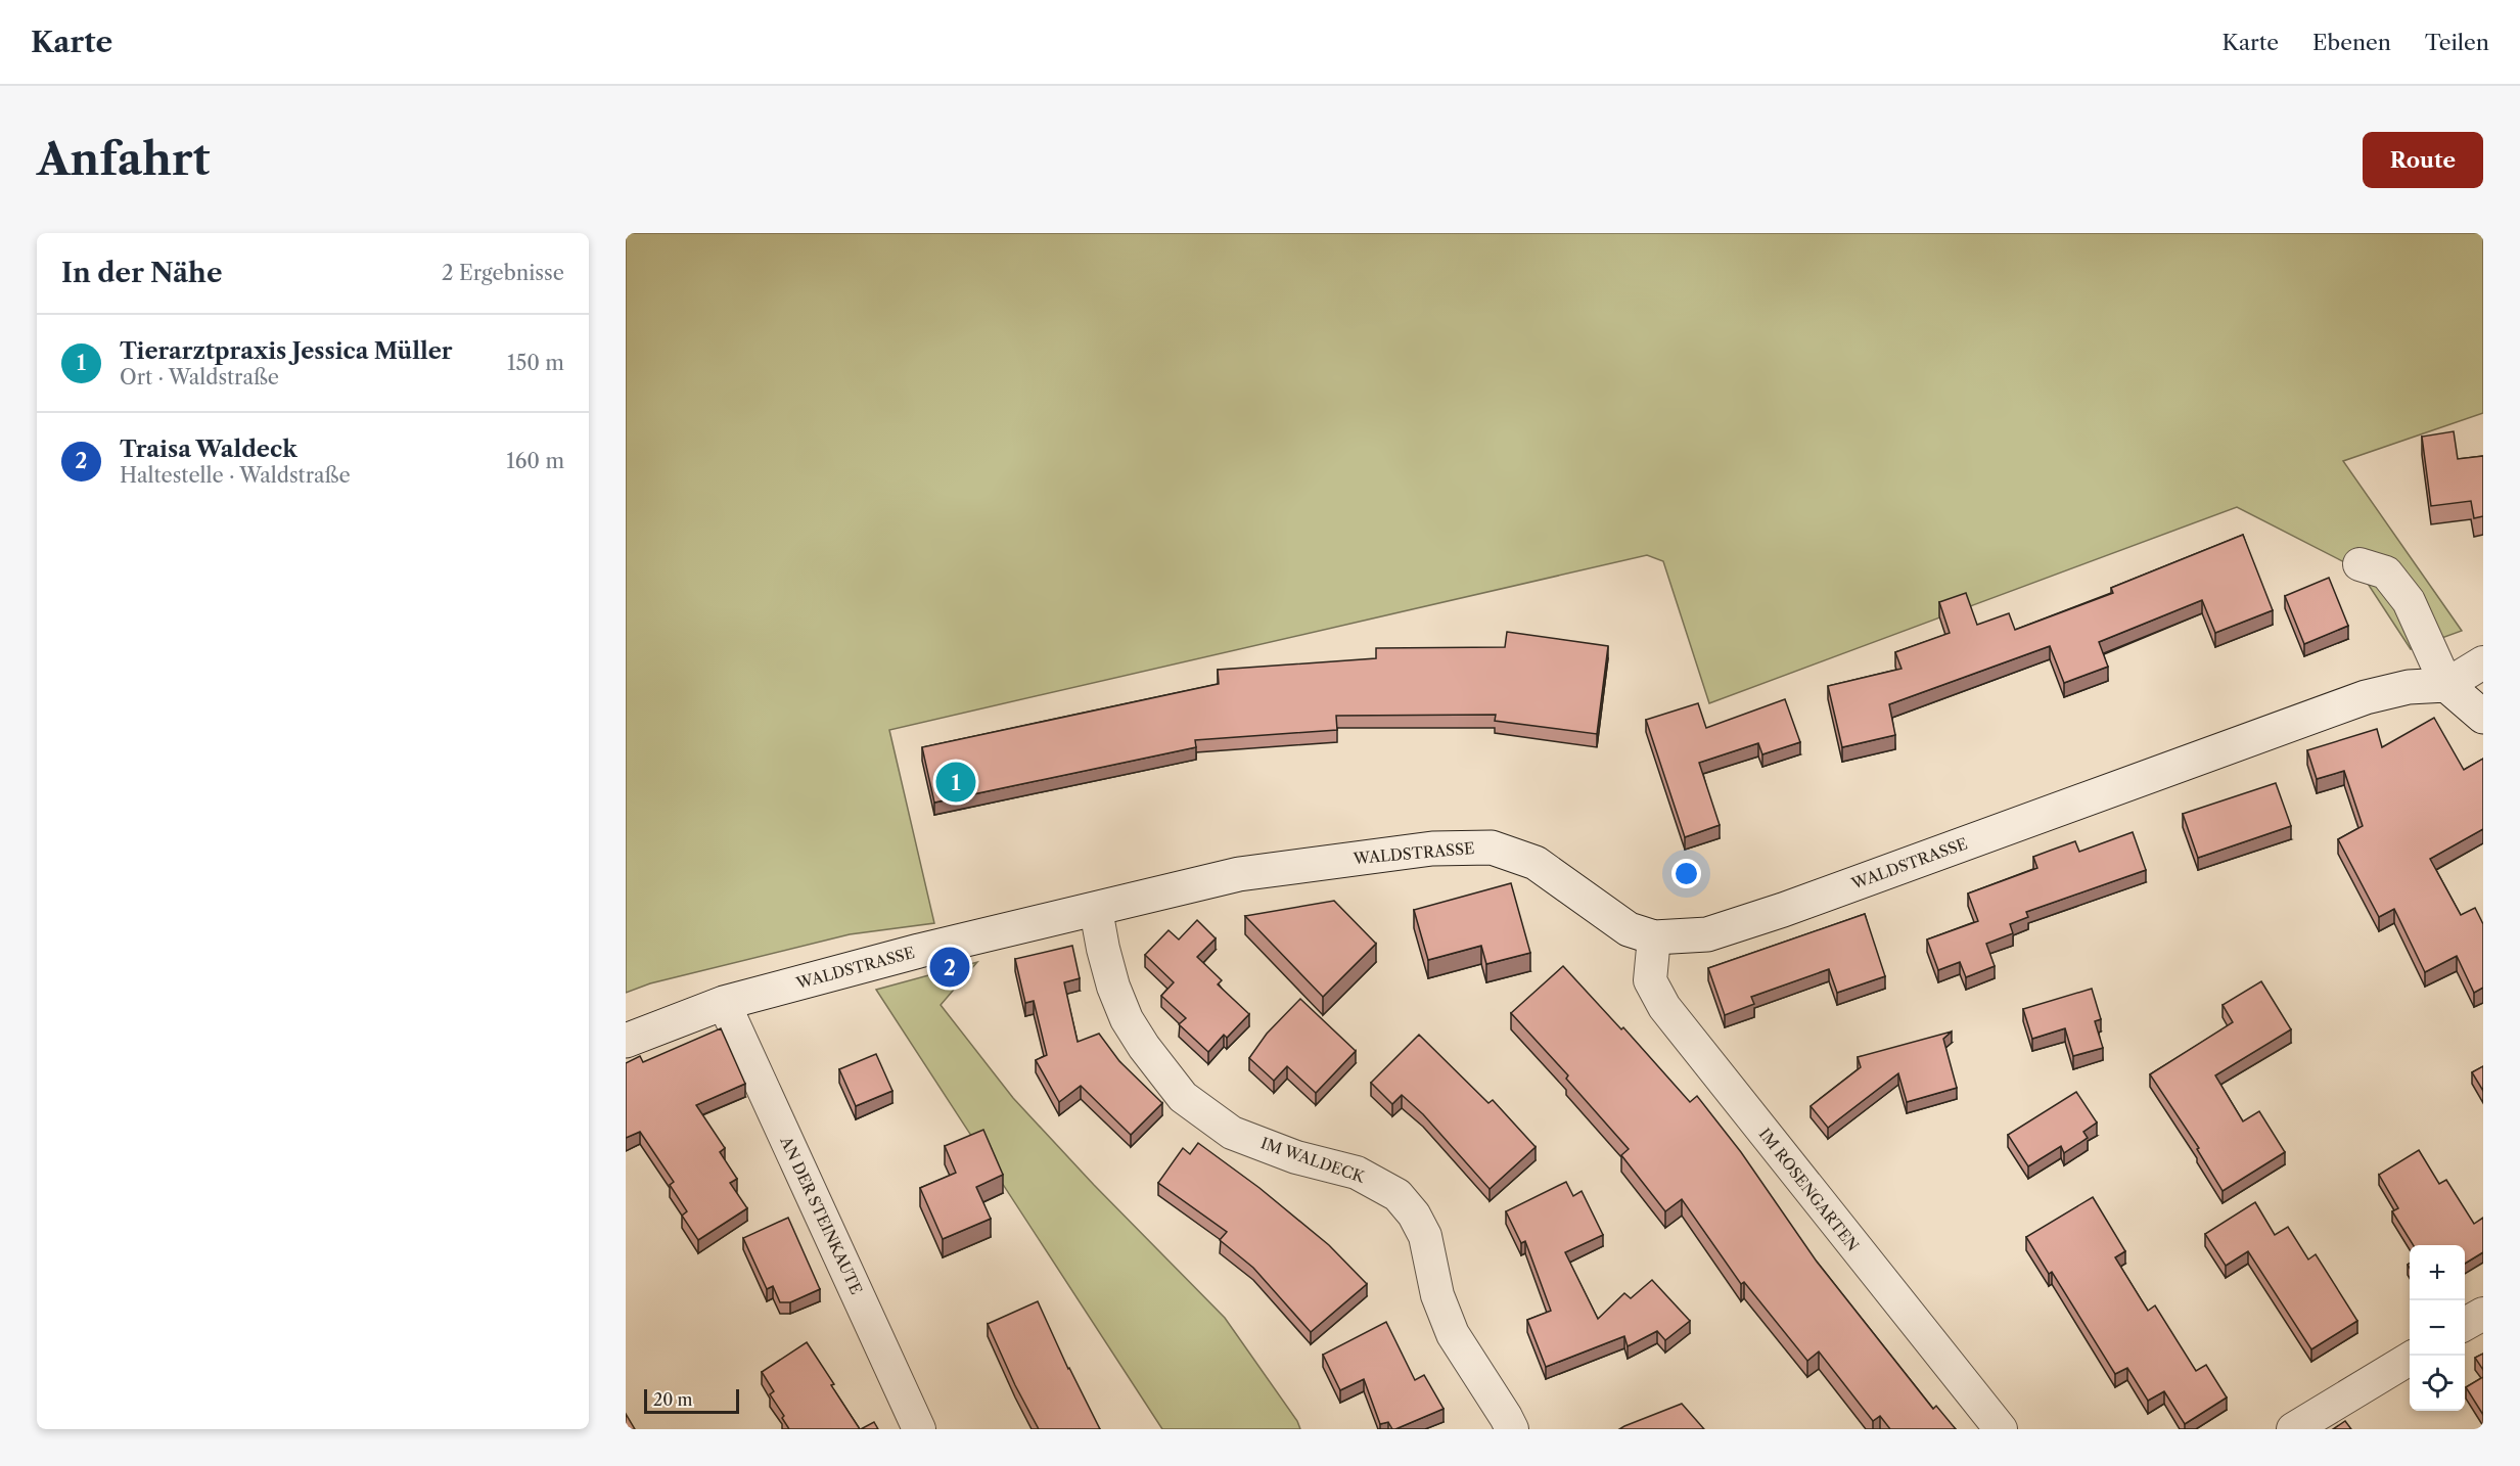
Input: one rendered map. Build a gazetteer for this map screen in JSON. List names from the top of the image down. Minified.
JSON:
{"streets":{"street":["WALDSTRASSE","IM WALDECK","IM ROSENGARTEN","AN DER STEINKAUTE"]},"crossings":[["WALDSTRASSE","IM WALDECK"],["WALDSTRASSE","IM ROSENGARTEN"],["WALDSTRASSE","AN DER STEINKAUTE"]],"scale_bar":"20 m","page":{"header":"Karte","nav":["Karte","Ebenen","Teilen"],"buttons":"Route","title":"Anfahrt","heading":["In der Nähe","2 Ergebnisse"],"list":[{"mark":"1","name":"Tierarztpraxis Jessica Müller","note":"Ort · Waldstraße","value":"150 m"},{"mark":"2","name":"Traisa Waldeck","note":"Haltestelle · Waldstraße","value":"160 m"}],"pins":["1","2"],"map_buttons":["+","−"],"scale":"20 m"}}
